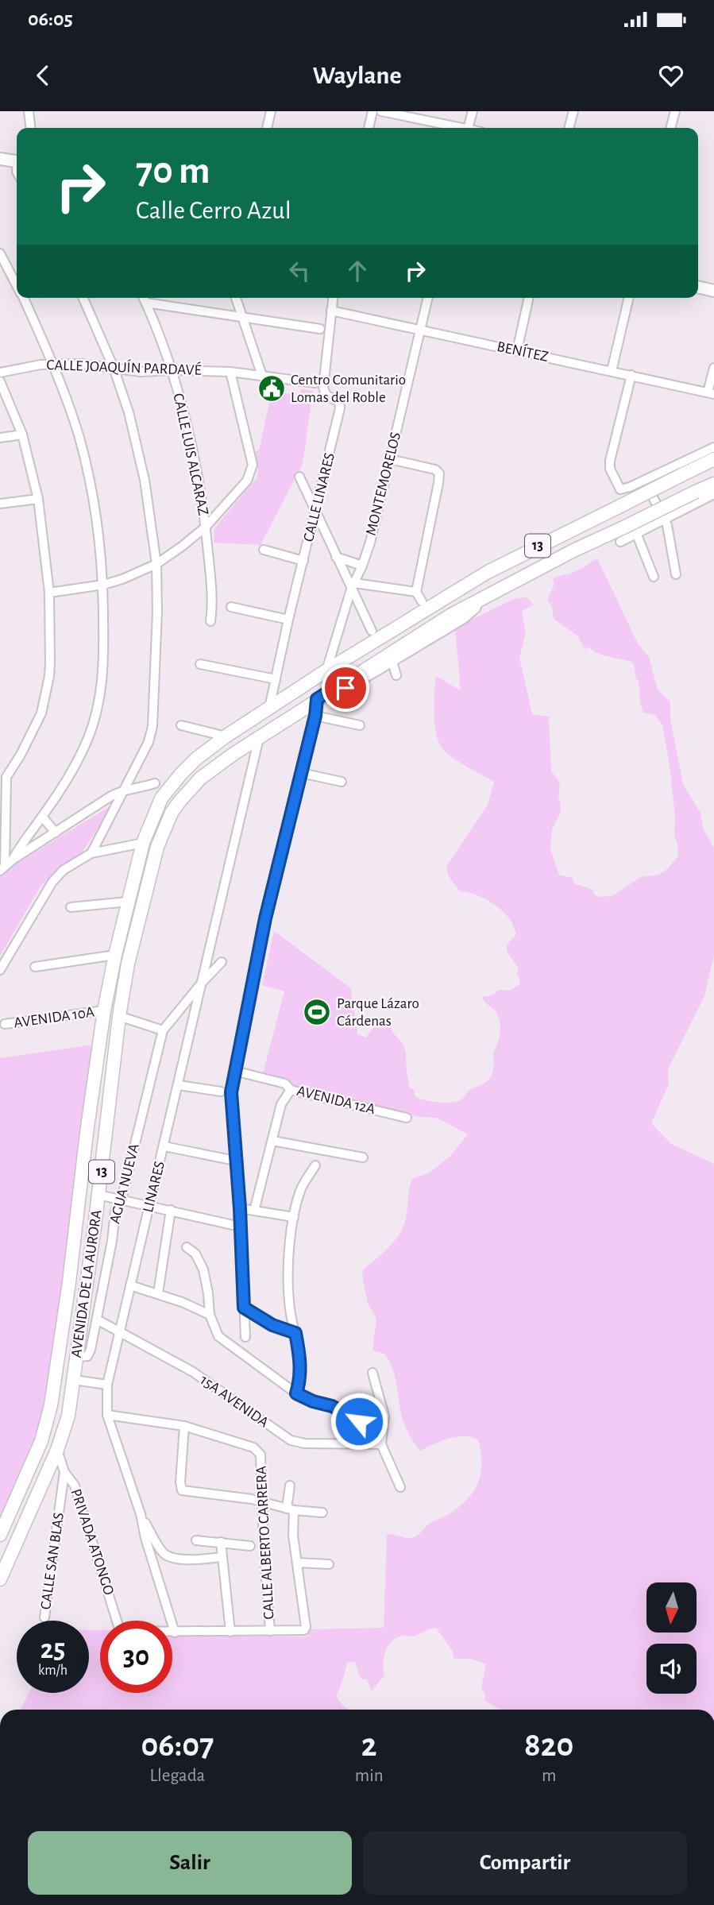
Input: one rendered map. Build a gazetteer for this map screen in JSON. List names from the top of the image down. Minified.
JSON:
{"streets":{"main road":["13","AVENIDA DE LA AURORA"],"street":["BENÍTEZ","CALLE JOAQUÍN PARDAVÉ","CALLE LUIS ALCARAZ","MONTEMORELOS","CALLE LINARES","AVENIDA 10A","AVENIDA 12A","AGUA NUEVA","LINARES","15A AVENIDA","PRIVADA ATONGO","CALLE ALBERTO CARRERA","CALLE SAN BLAS"]},"crossings":[["BENÍTEZ","MONTEMORELOS"],["BENÍTEZ","CALLE LINARES"],["CALLE JOAQUÍN PARDAVÉ","CALLE LUIS ALCARAZ"],["MONTEMORELOS","13"],["CALLE LINARES","13"],["13","LINARES"],["13","AVENIDA DE LA AURORA"],["AVENIDA 10A","AVENIDA DE LA AURORA"],["AGUA NUEVA","LINARES"],["AGUA NUEVA","AVENIDA DE LA AURORA"],["AGUA NUEVA","15A AVENIDA"],["LINARES","AVENIDA DE LA AURORA"],["LINARES","15A AVENIDA"],["LINARES","PRIVADA ATONGO"],["AVENIDA DE LA AURORA","PRIVADA ATONGO"],["PRIVADA ATONGO","CALLE SAN BLAS"]],"places":{"public building":["Centro Comunitario Lomas del Roble"],"sports":["Parque Lázaro Cárdenas"]},"north":"bottom","page":{"status":"06:05","header":"Waylane","turn":["70 m","Calle Cerro Azul"],"speed":"25 km/h","limit":"30","eta":["06:07","Llegada","2","min","820","m"],"buttons":["Salir","Compartir"]}}
